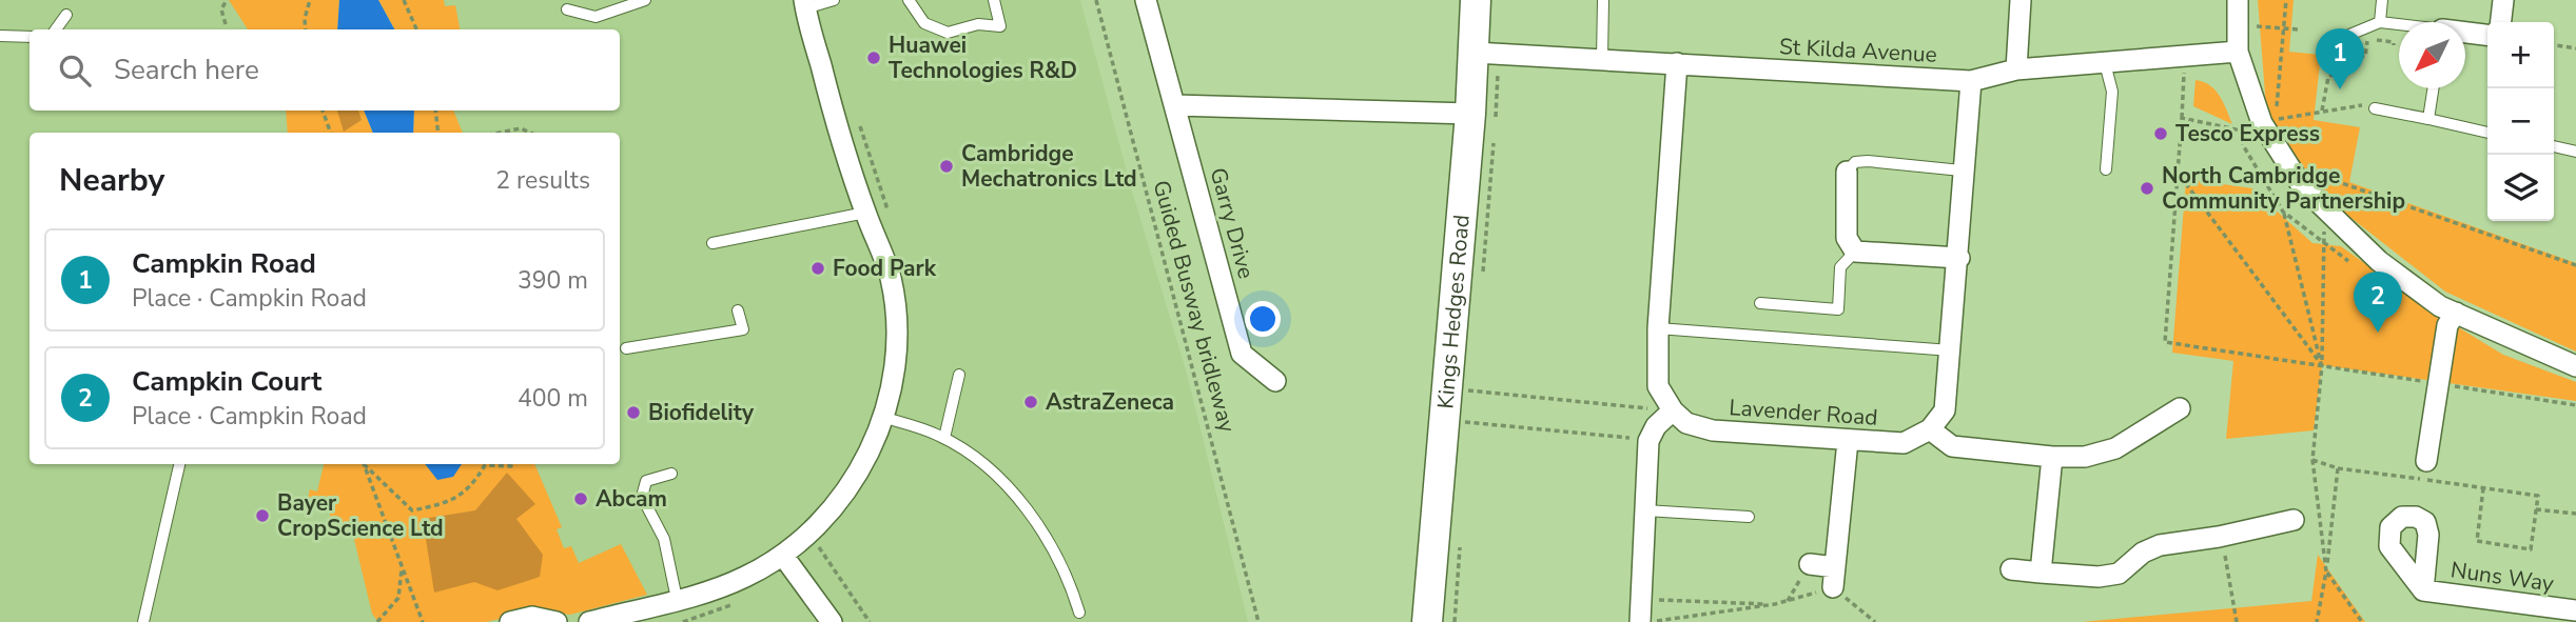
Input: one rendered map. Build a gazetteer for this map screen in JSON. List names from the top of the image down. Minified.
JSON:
{"streets":{"street":["St Kilda Avenue","Garry Drive","Kings Hedges Road","Lavender Road","Nuns Way"],"path":["Guided Busway bridleway"]},"crossings":[["St Kilda Avenue","Kings Hedges Road"]],"places":["Huawei Technologies R&D","Tesco Express","Cambridge Mechatronics Ltd","North Cambridge Community Partnership","Food Park","AstraZeneca","Biofidelity","Abcam","Bayer CropScience Ltd"],"north":"bottom left","page":{"map_buttons":["+","−"],"pins":["1","2"],"search":"Search here","heading":["Nearby","2 results"],"list":[{"mark":"1","name":"Campkin Road","note":"Place · Campkin Road","value":"390 m"},{"mark":"2","name":"Campkin Court","note":"Place · Campkin Road","value":"400 m"}]}}
